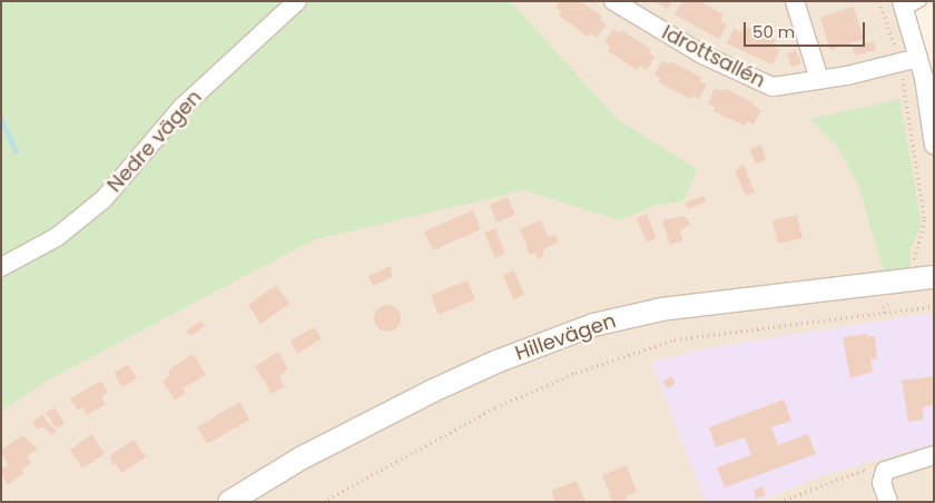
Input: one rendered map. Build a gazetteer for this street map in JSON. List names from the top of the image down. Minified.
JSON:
{"streets":{"street":["Idrottsallén","Nedre vägen","Hillevägen"]},"scale_bar":"50 m"}
